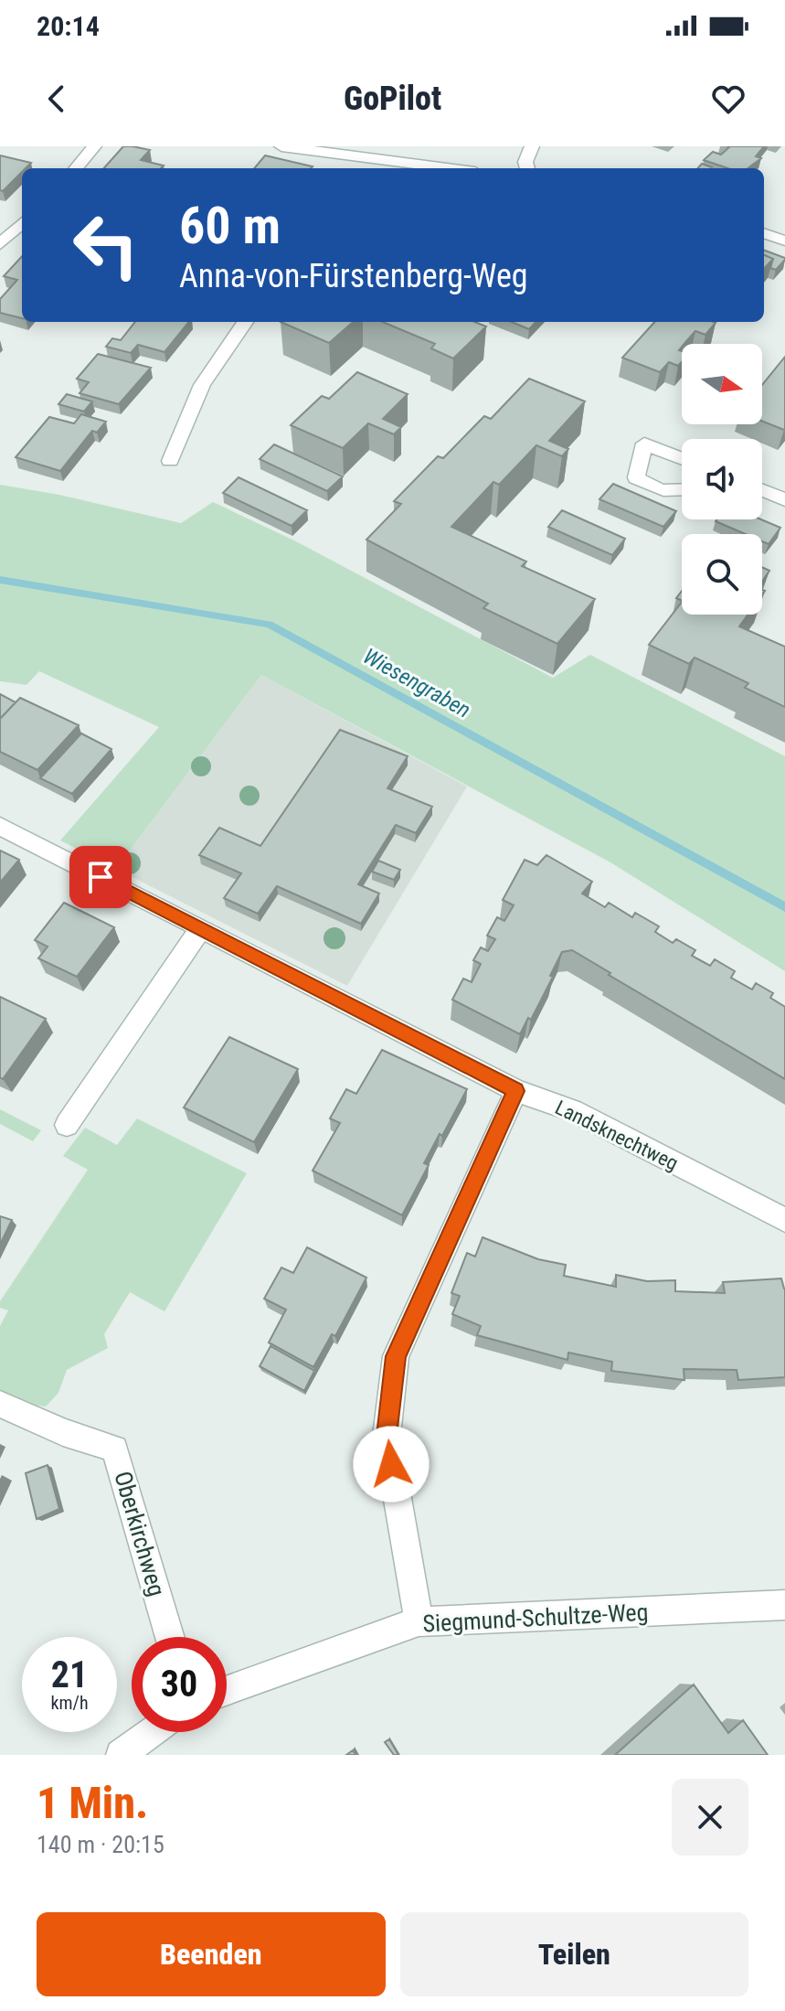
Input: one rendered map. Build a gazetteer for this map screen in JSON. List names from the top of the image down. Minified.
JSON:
{"streets":{"street":["Landsknechtweg","Oberkirchweg","Siegmund-Schultze-Weg"]},"water":["Wiesengraben"],"north":"right","page":{"status":"20:14","header":"GoPilot","turn":["60 m","Anna-von-Fürstenberg-Weg"],"speed":"21 km/h","limit":"30","heading":["1 Min.","140 m · 20:15"],"buttons":["Beenden","Teilen"]}}
